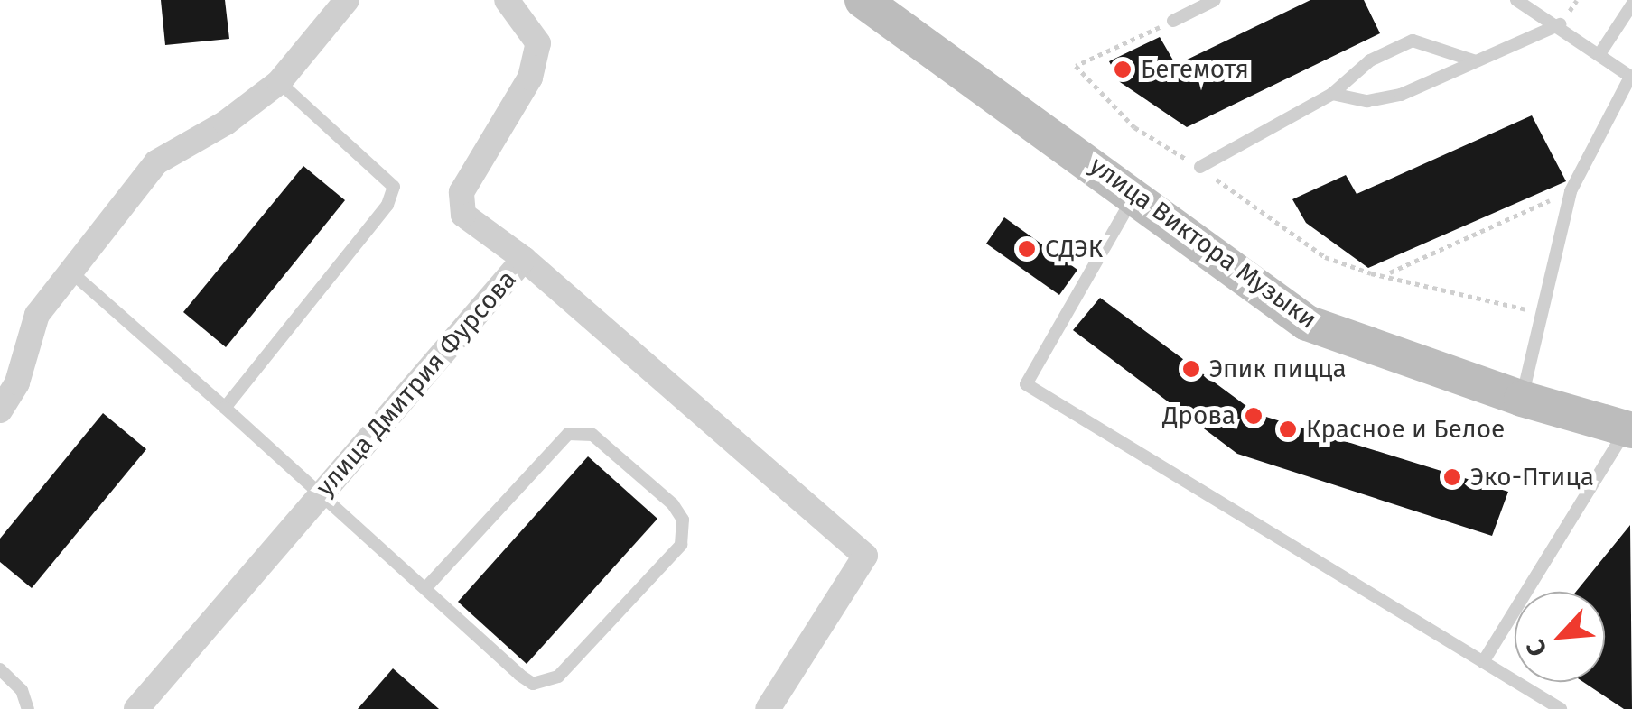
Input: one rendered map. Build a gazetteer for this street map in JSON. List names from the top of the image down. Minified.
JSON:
{"streets":{"street":["улица Виктора Музыки","улица Дмитрия Фурсова"]},"places":["Бегемотя","СДЭК","Эпик пицца","Дрова","Красное и Белое","Эко-Птица"],"north":"bottom left"}
